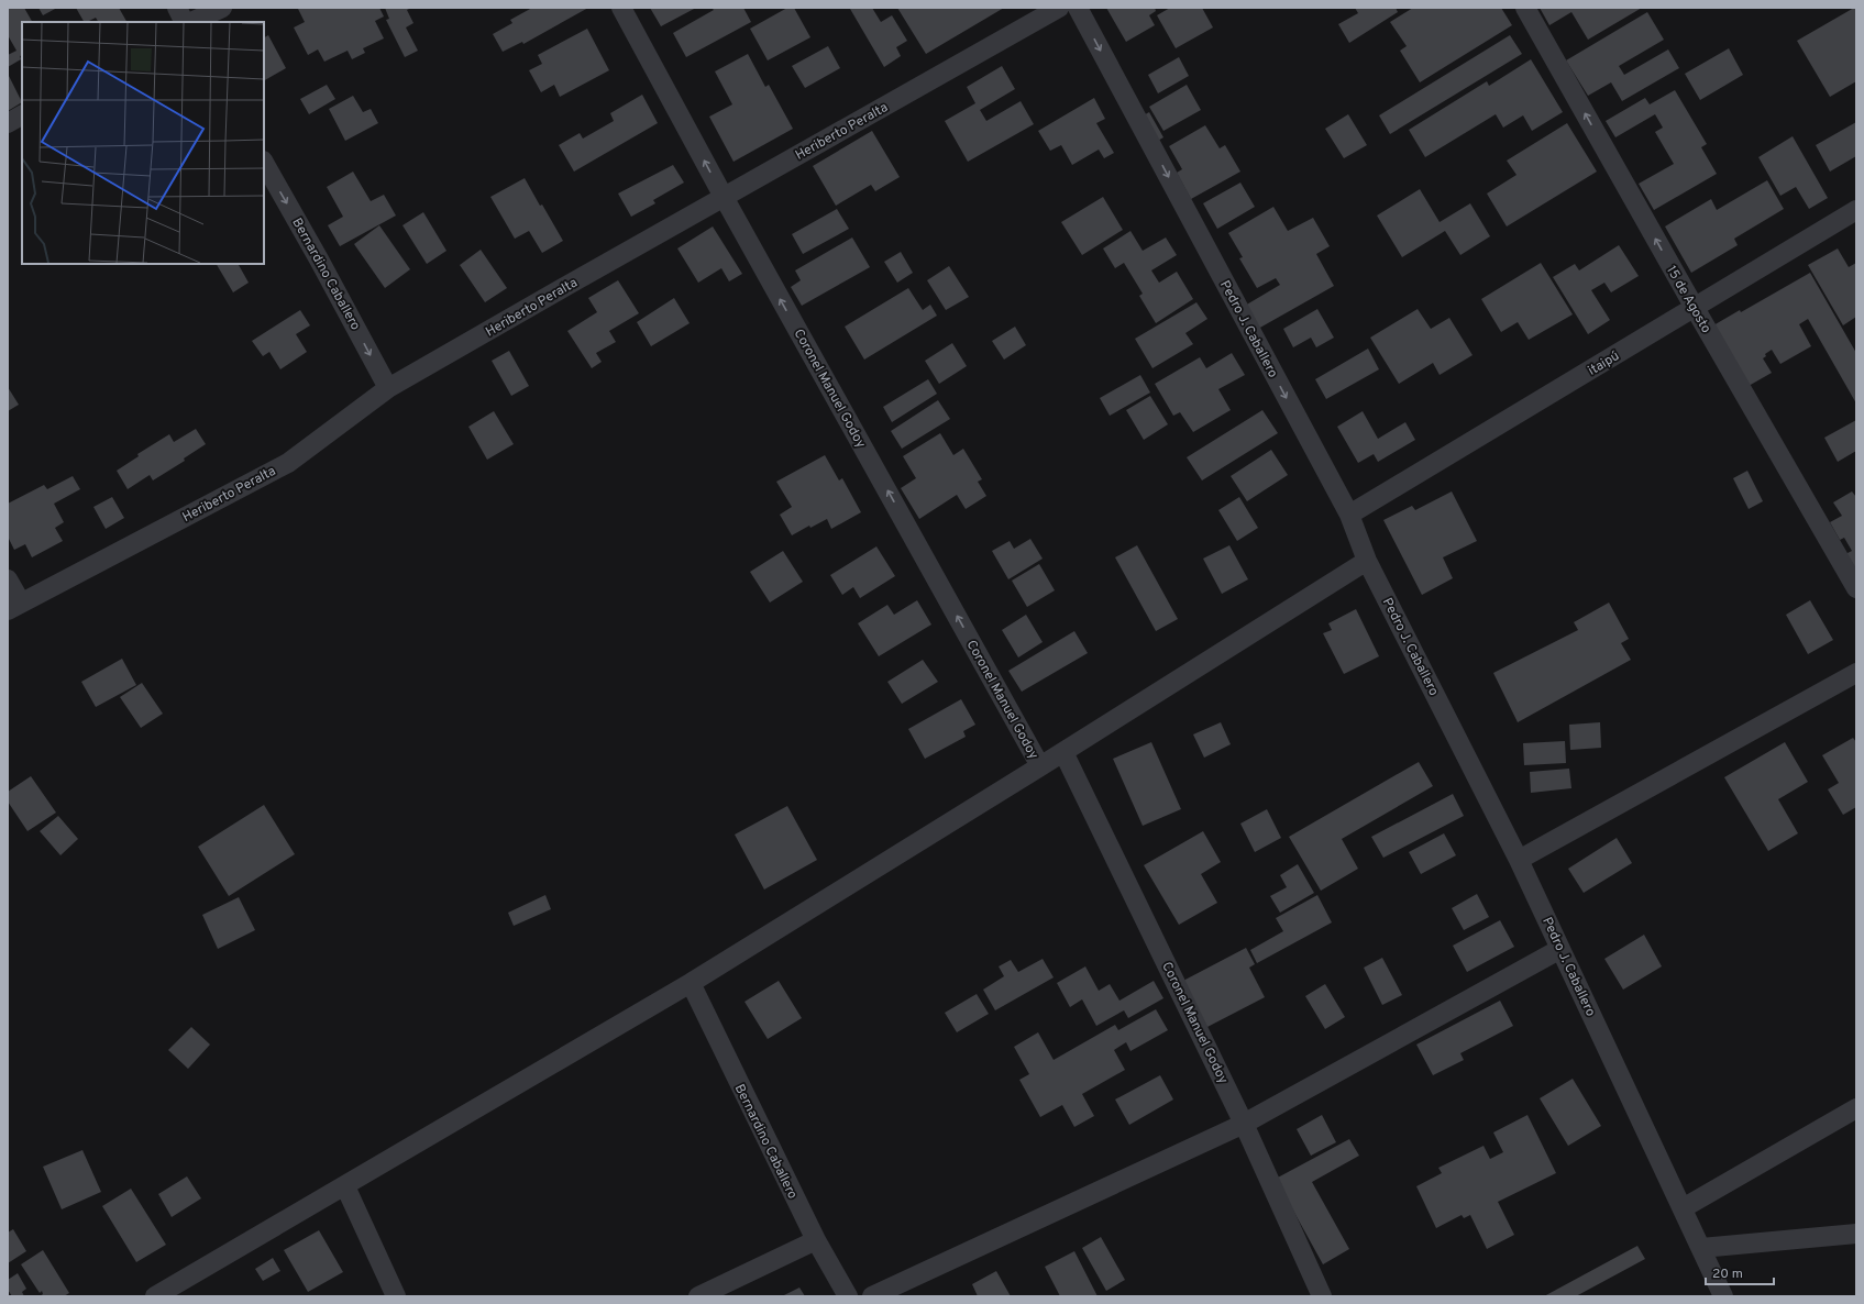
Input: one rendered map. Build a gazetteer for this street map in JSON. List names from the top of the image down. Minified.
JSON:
{"streets":{"street":["Heriberto Peralta","Bernardino Caballero","15 de Agosto","Pedro J. Caballero","itaipú","Coronel Manuel Godoy"]},"crossings":[["Heriberto Peralta","Bernardino Caballero"],["Heriberto Peralta","Coronel Manuel Godoy"],["15 de Agosto","itaipú"],["Pedro J. Caballero","itaipú"]],"one_way":["Bernardino Caballero","15 de Agosto","Pedro J. Caballero","Coronel Manuel Godoy"],"scale_bar":"20 m"}
